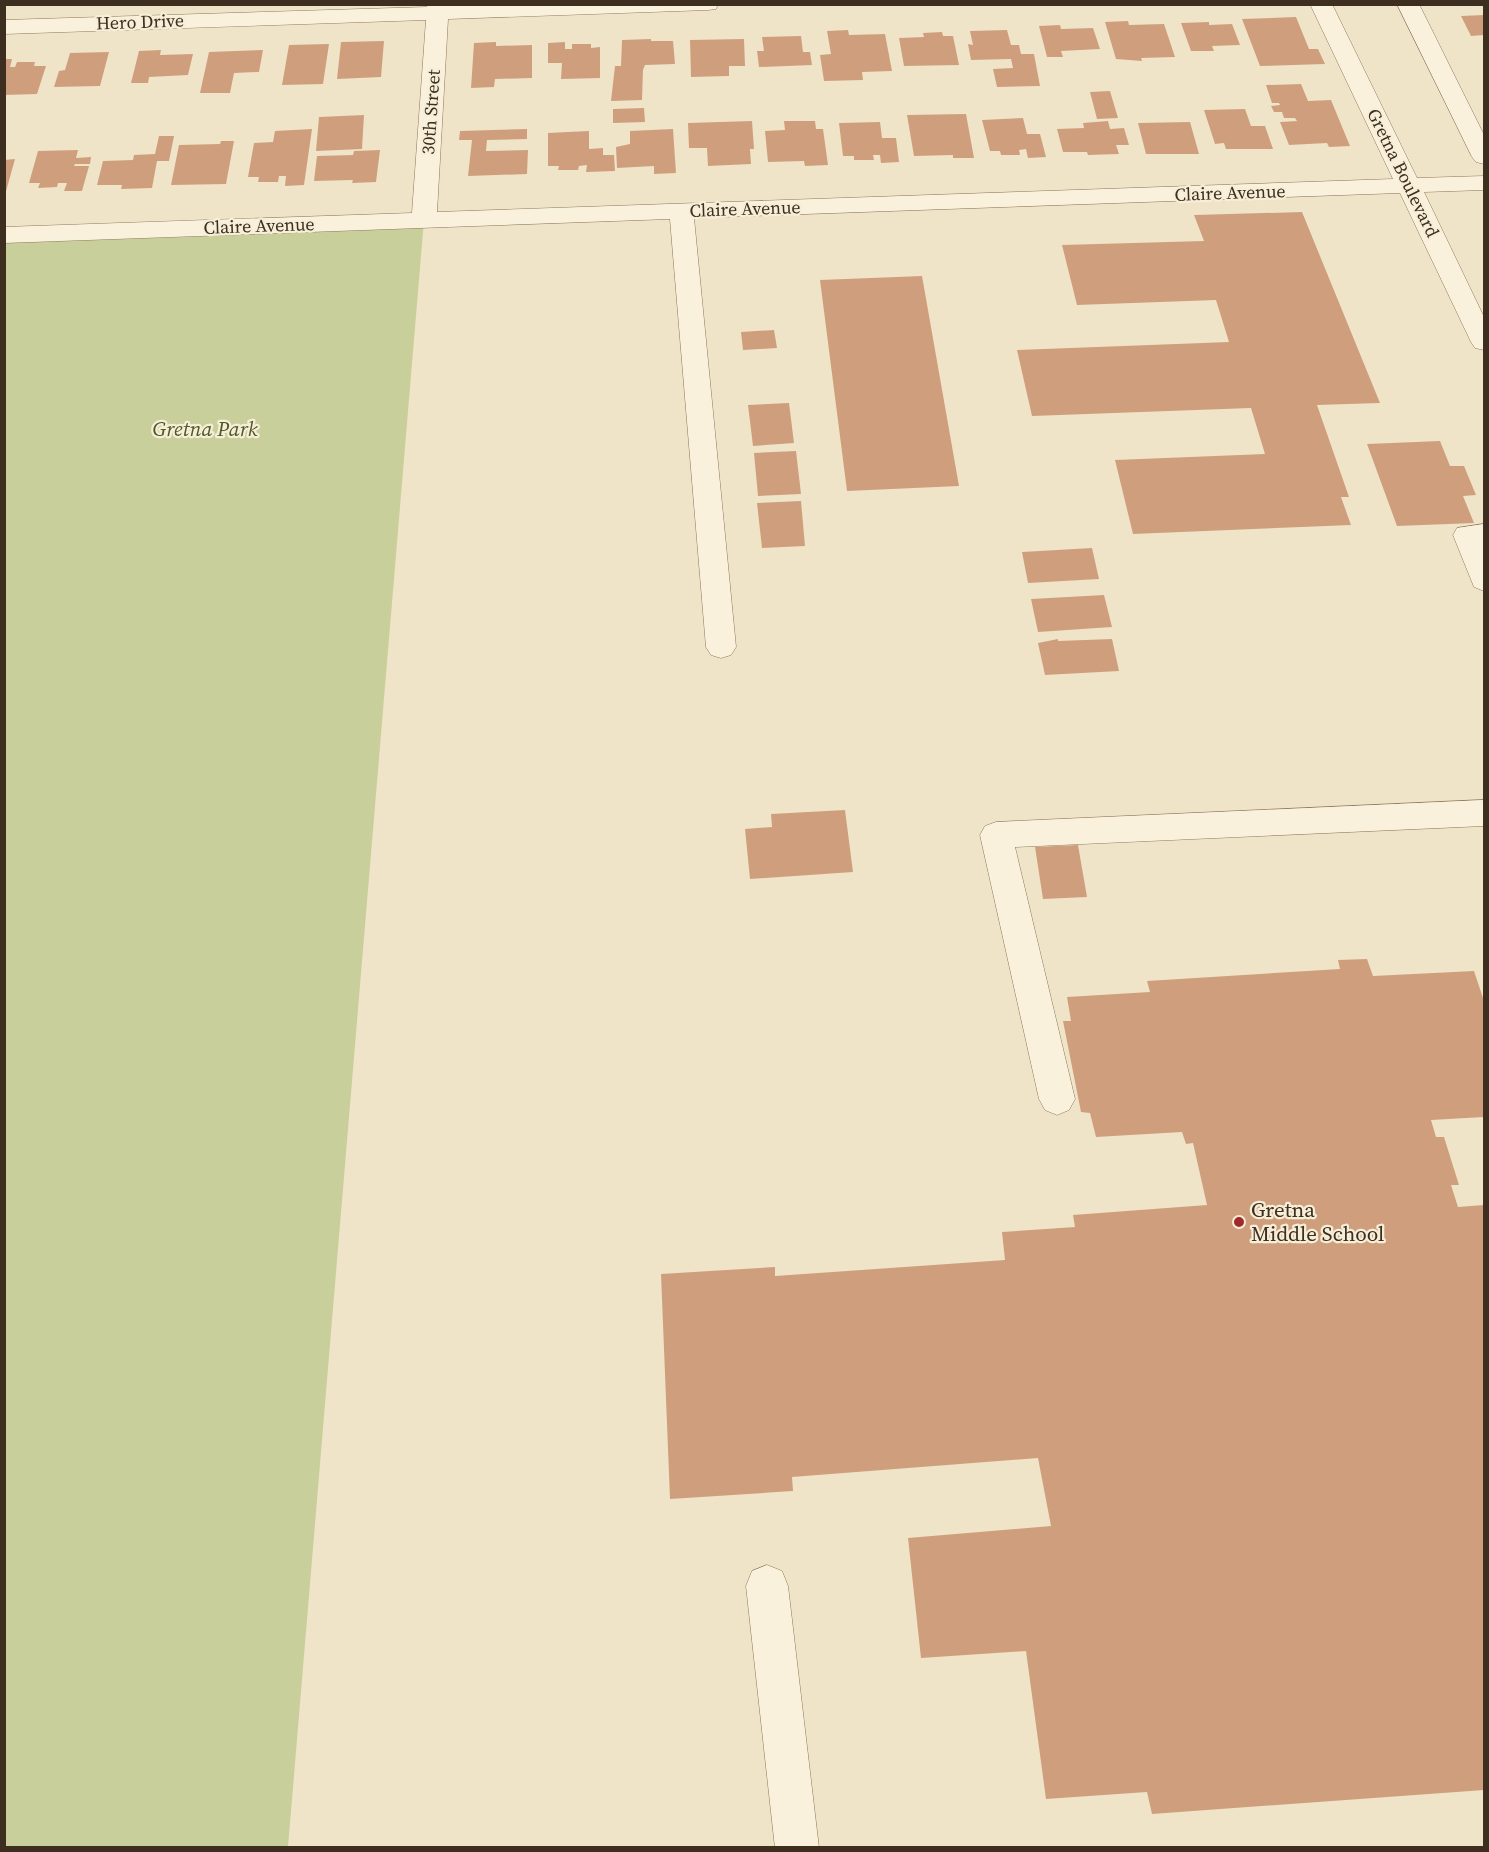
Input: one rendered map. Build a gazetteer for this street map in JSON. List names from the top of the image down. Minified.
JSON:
{"streets":{"street":["Hero Drive","30th Street","Gretna Boulevard","Claire Avenue"]},"crossings":[["Hero Drive","30th Street"],["30th Street","Claire Avenue"],["Gretna Boulevard","Claire Avenue"]],"parks":["Gretna Park"],"places":["Gretna Middle School"]}
